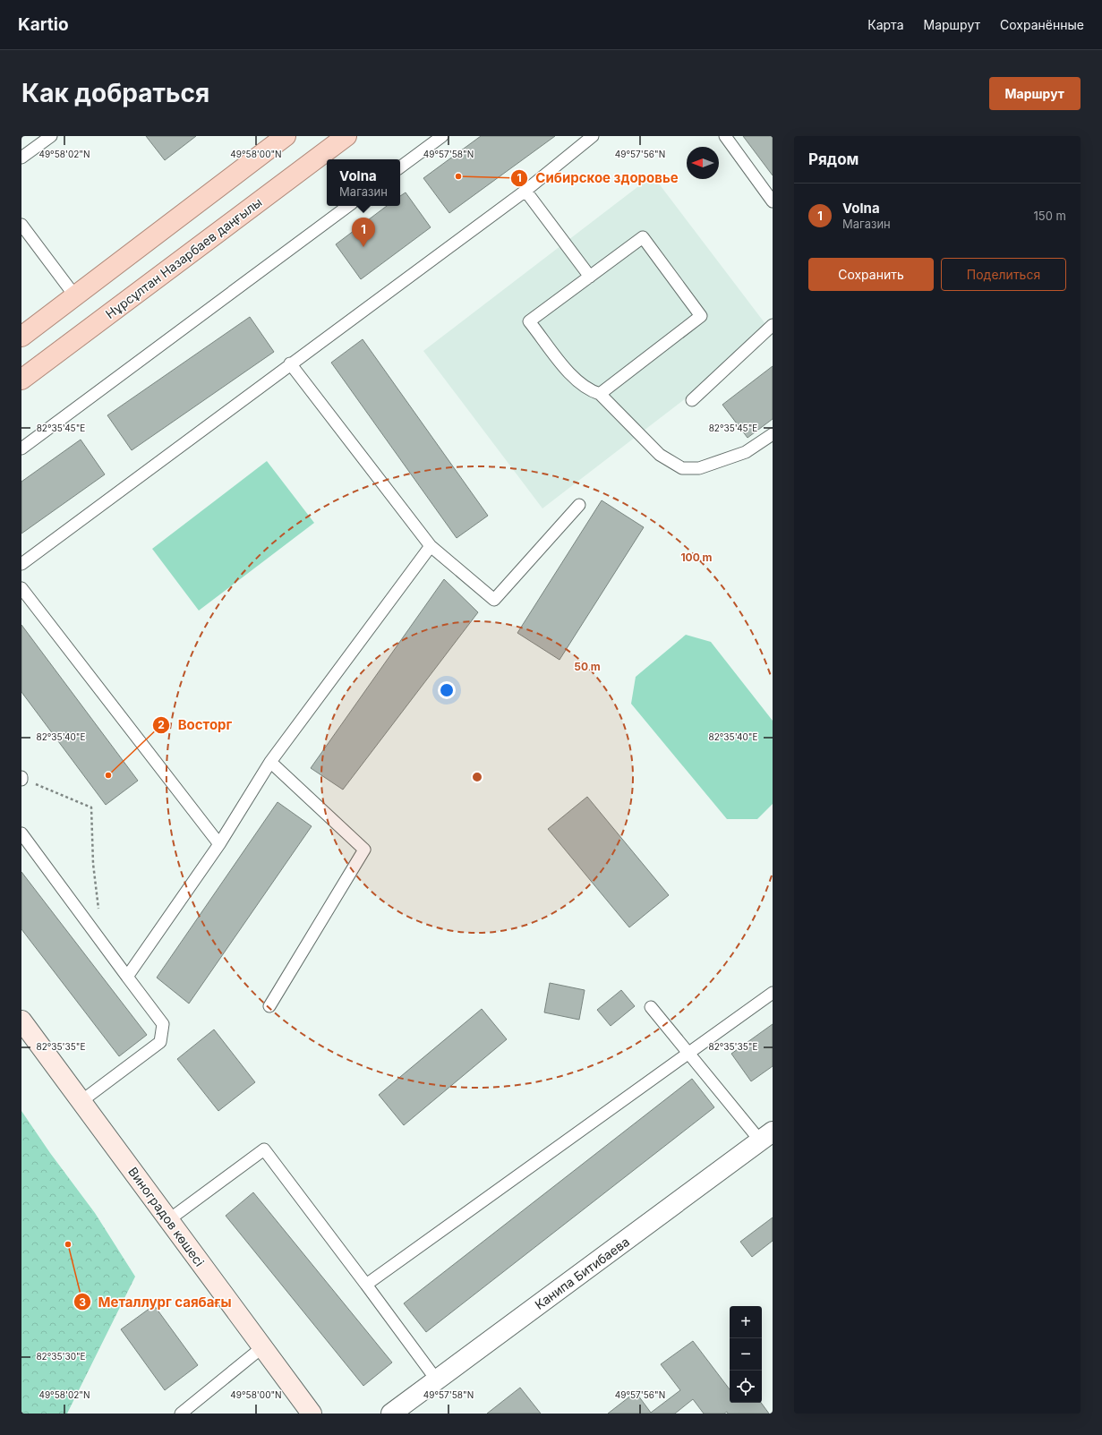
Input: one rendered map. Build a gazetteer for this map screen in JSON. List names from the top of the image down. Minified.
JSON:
{"streets":{"main road":["Нұрсұлтан Назарбаев даңғылы","Виноградов көшесі"],"street":["Канипа Битибаева"]},"places":["Сибирское здоровье","Восторг","Металлург саябағы"],"north":"left","page":{"header":"Kartio","nav":["Карта","Маршрут","Сохранённые"],"buttons":["Маршрут",["Сохранить","Поделиться"]],"title":"Как добраться","heading":"Рядом","popup":["Volna","Магазин"],"list":[{"mark":"1","name":"Volna","note":"Магазин","value":"150 m"}],"pins":"1","map_buttons":["+","−"]},"coordinates":["49°58'02\"N","49°58'00\"N","49°57'58\"N","49°57'56\"N","82°35'45\"E","82°35'40\"E","82°35'35\"E","82°35'30\"E"],"rings":["100 m","50 m"]}
